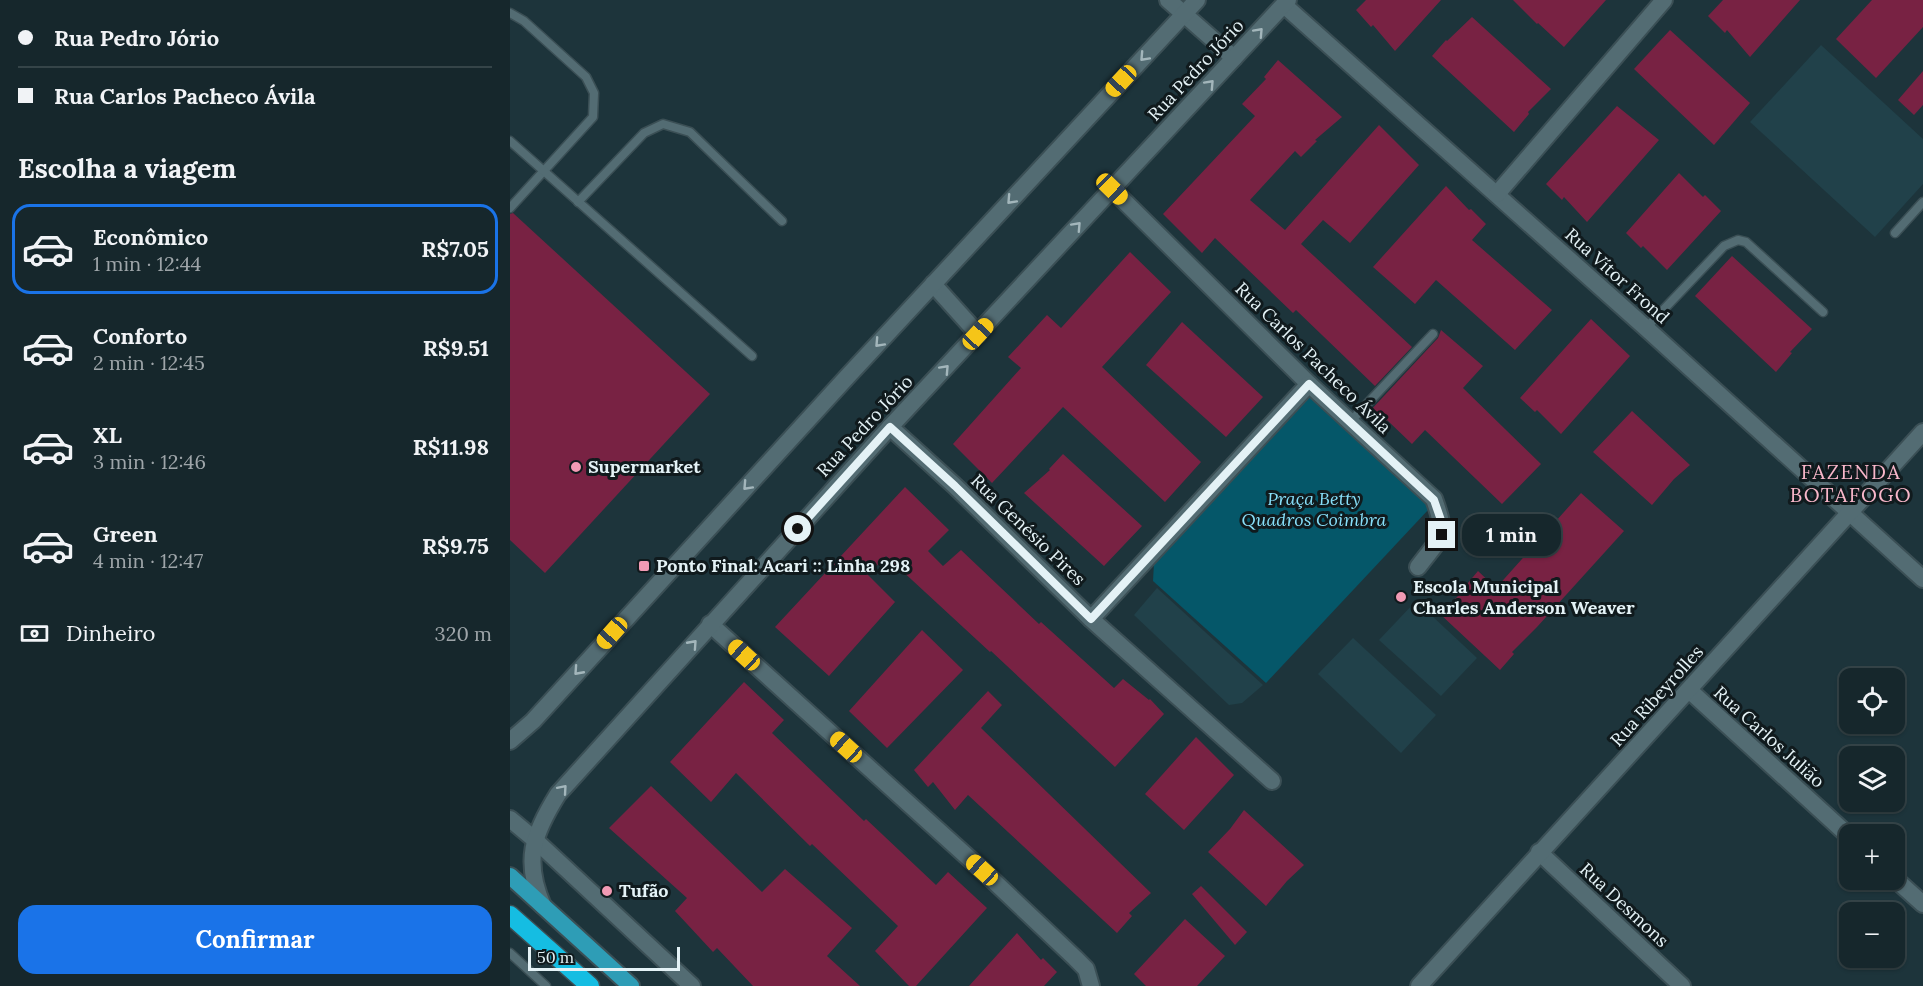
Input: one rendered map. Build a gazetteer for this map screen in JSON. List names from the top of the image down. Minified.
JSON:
{"streets":{"street":["Rua Pedro Jório","Rua Vítor Frond","Rua Carlos Pacheco Ávila","Rua Genésio Pires","Rua Ribeyrolles","Rua Carlos Julião","Rua Desmons"]},"crossings":[["Rua Pedro Jório","Rua Vítor Frond"],["Rua Pedro Jório","Rua Carlos Pacheco Ávila"],["Rua Pedro Jório","Rua Genésio Pires"],["Rua Vítor Frond","Rua Ribeyrolles"],["Rua Ribeyrolles","Rua Carlos Julião"],["Rua Ribeyrolles","Rua Desmons"]],"districts":["FAZENDA BOTAFOGO"],"parks":["Praça Betty Quadros Coimbra"],"places":{"other":["Supermarket","Escola Municipal Charles Anderson Weaver","Tufão"],"transit":["Ponto Final: Acari :: Linha 298"]},"scale_bar":"50 m","page":{"banner":["Rua Pedro Jório","Rua Carlos Pacheco Ávila"],"heading":"Escolha a viagem","list":[{"name":"Econômico","note":"1 min · 12:44","value":"R$7.05"},{"name":"Conforto","note":"2 min · 12:45","value":"R$9.51"},{"name":"XL","note":"3 min · 12:46","value":"R$11.98"},{"name":"Green","note":"4 min · 12:47","value":"R$9.75"}],"bubble":"1 min","pay":["Dinheiro","320 m"],"map_buttons":["+","−"],"buttons":"Confirmar","scale":"50 m"}}
